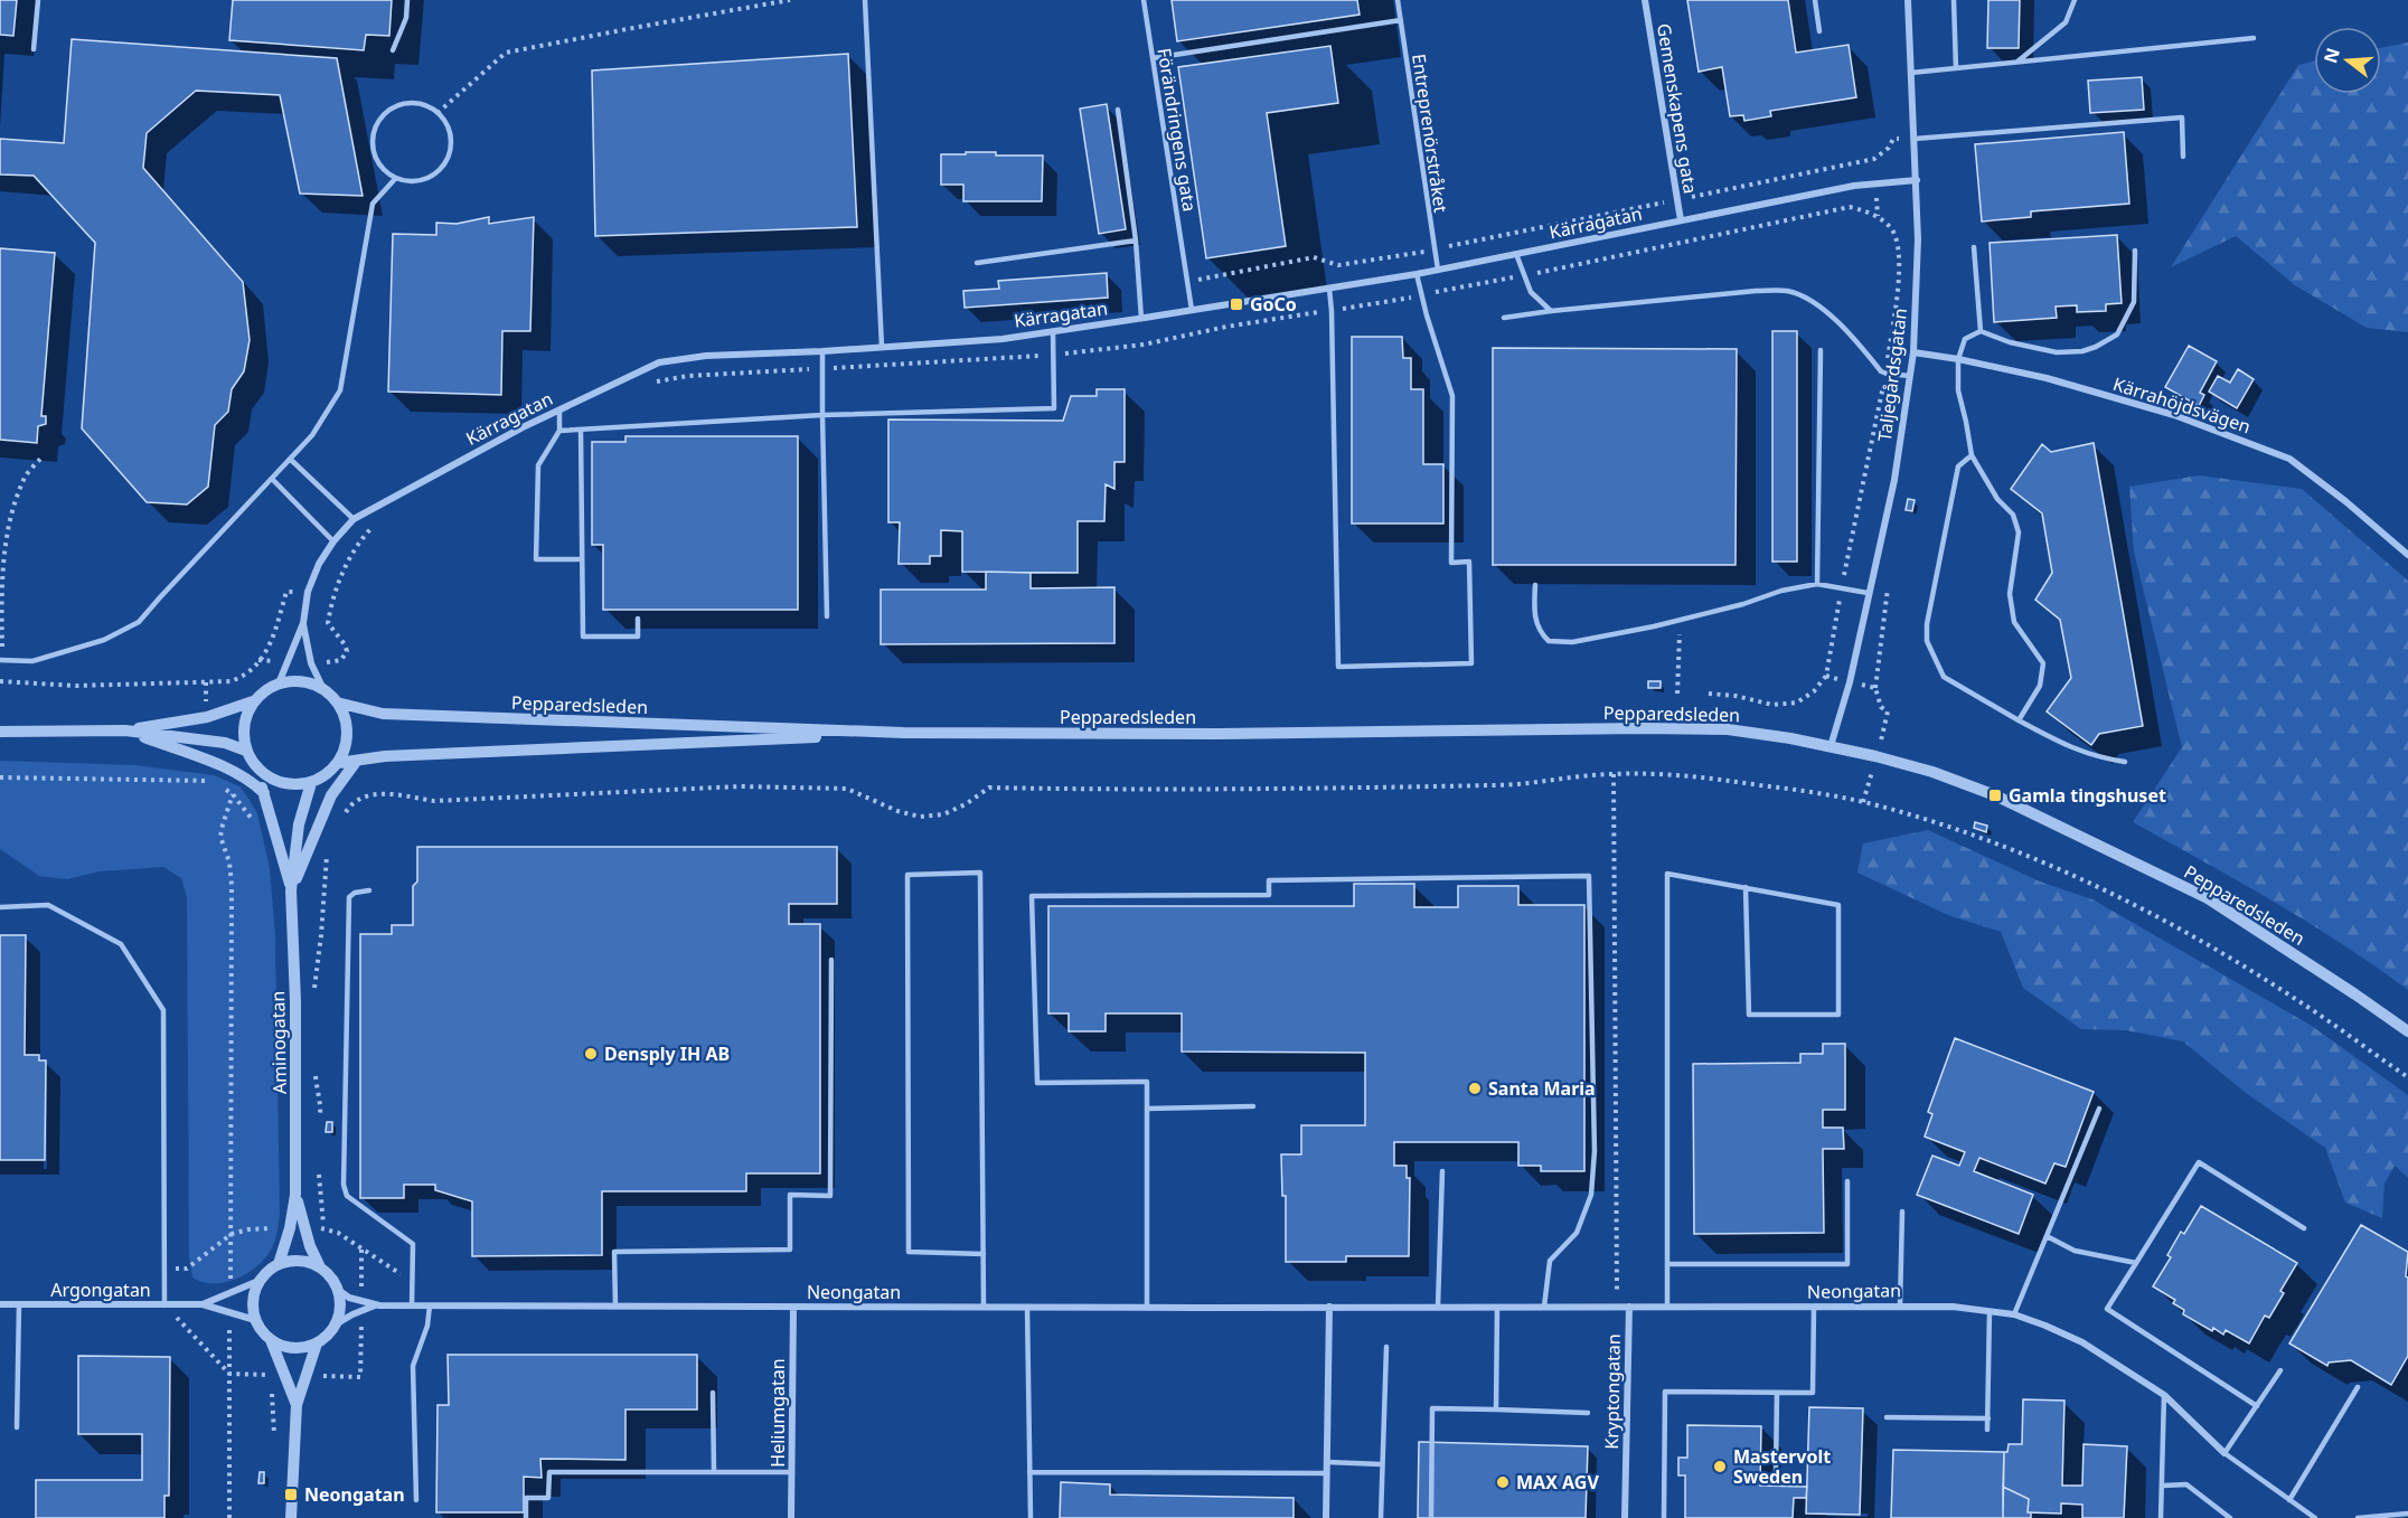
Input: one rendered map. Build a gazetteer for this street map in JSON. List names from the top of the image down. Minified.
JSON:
{"streets":{"street":["Gemenskapens gata","Kärragatan","Taljegårdsgatan","Kärrahöjdsvägen","Pepparedsleden","Aminogatan","Argongatan","Neongatan","Kryptongatan","Heliumgatan"],"lane":["Förändringens gata","Entreprenörstråket"]},"crossings":[["Gemenskapens gata","Kärragatan"],["Förändringens gata","Kärragatan"],["Entreprenörstråket","Kärragatan"],["Kärragatan","Taljegårdsgatan"],["Kärragatan","Pepparedsleden"],["Kärragatan","Aminogatan"],["Taljegårdsgatan","Kärrahöjdsvägen"],["Taljegårdsgatan","Pepparedsleden"],["Pepparedsleden","Aminogatan"],["Aminogatan","Argongatan"],["Aminogatan","Neongatan"],["Argongatan","Neongatan"],["Neongatan","Kryptongatan"],["Neongatan","Heliumgatan"]],"places":{"transit":["GoCo","Gamla tingshuset","Neongatan"],"other":["Densply IH AB","Santa Maria","Mastervolt Sweden","MAX AGV"]},"north":"left"}
